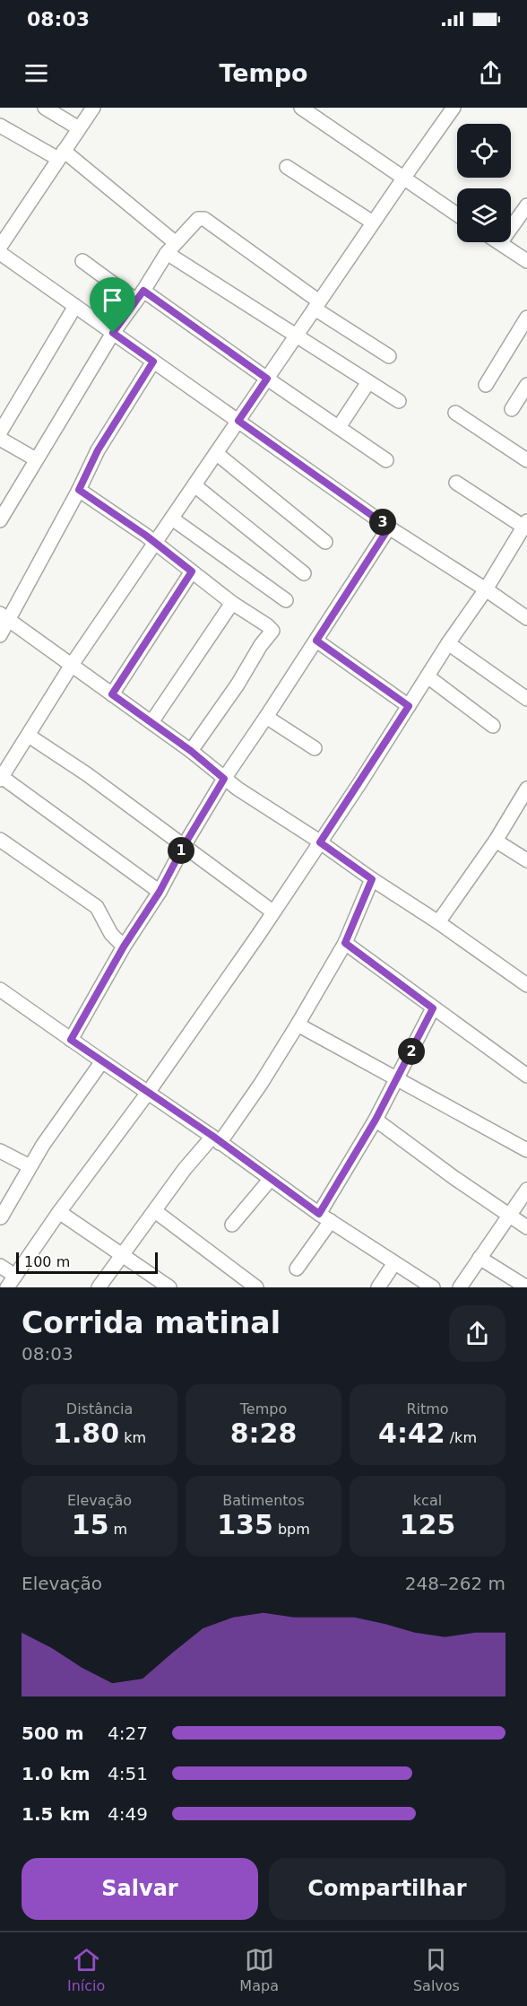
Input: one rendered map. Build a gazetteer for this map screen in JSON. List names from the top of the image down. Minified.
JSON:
{"scale_bar":"100 m","page":{"status":"08:03","header":"Tempo","pins":["3","1","2"],"scale":"100 m","heading":["Corrida matinal","08:03"],"stats":[["Distância","1.80 km"],["Tempo","8:28"],["Ritmo","4:42 /km"],["Elevação","15 m"],["Batimentos","135 bpm"],["kcal","125"]],"chart":["Elevação","248–262 m"],"list":[{"name":"500 m","note":"4:27"},{"name":"1.0 km","note":"4:51"},{"name":"1.5 km","note":"4:49"}],"buttons":["Salvar","Compartilhar"],"tabs":["Início","Mapa","Salvos"]}}
